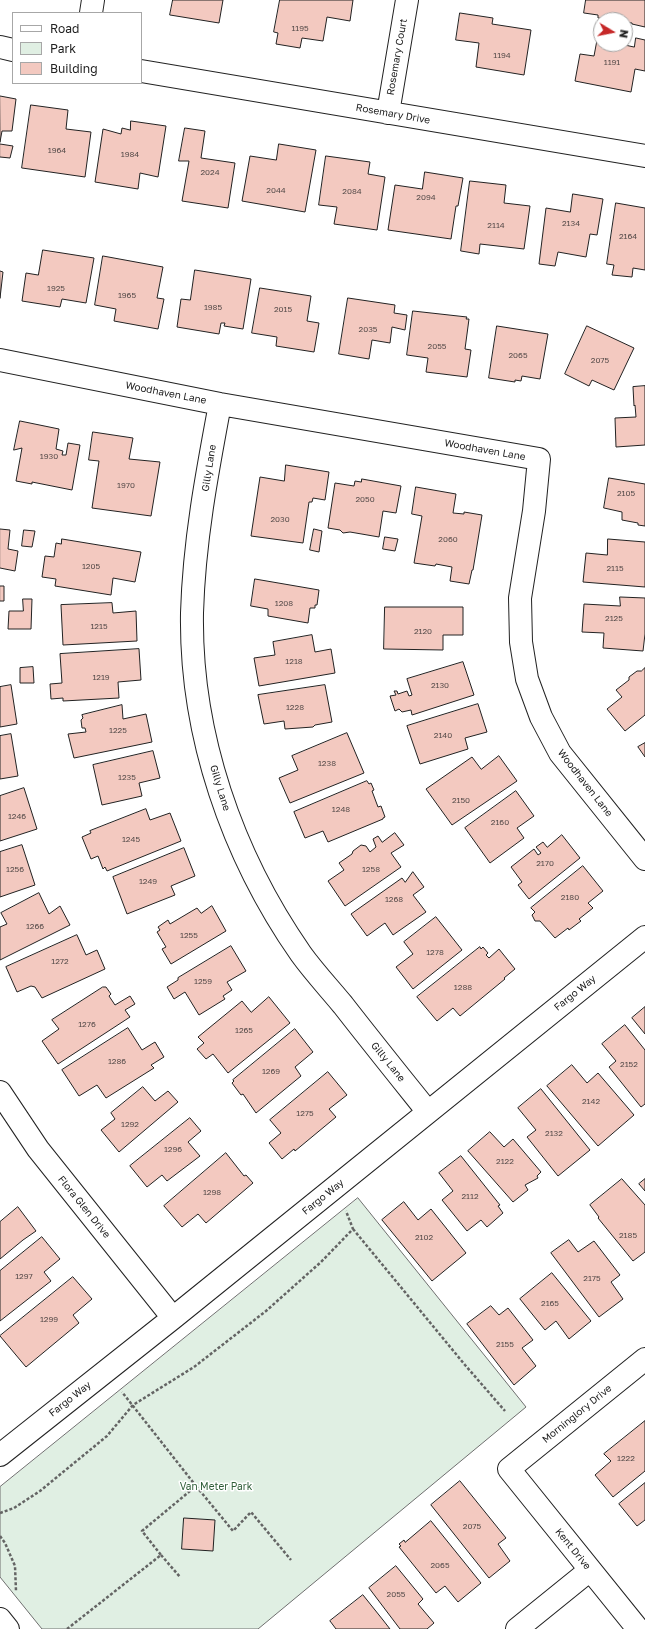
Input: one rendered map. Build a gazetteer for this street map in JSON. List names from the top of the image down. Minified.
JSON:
{"streets":{"street":["Rosemary Court","Rosemary Drive","Woodhaven Lane","Gilly Lane","Fargo Way","Flora Glen Drive","Morninglory Drive","Kent Drive"]},"crossings":[["Rosemary Court","Rosemary Drive"],["Woodhaven Lane","Gilly Lane"],["Gilly Lane","Fargo Way"],["Fargo Way","Flora Glen Drive"],["Morninglory Drive","Kent Drive"]],"parks":["Van Meter Park"],"house_numbers":["1195","1194","1191","1964","1984","2024","2044","2084","2094","2134","2114","2164","1925","1965","1985","2015","2035","2055","2065","2075","1930","1970","2105","2050","2030","2060","1205","2115","1208","2125","1215","2120","1218","1219","2130","1228","1225","2140","1238","1235","2150","1248","1246","2160","1245","2170","1256","1258","1249","2180","1268","1266","1255","1278","1272","1259","1288","1276","1265","1286","2152","1269","2142","1275","1292","2132","1296","2122","1298","2112","2185","2102","1297","2175","2165","1299","2155","1222","2075","2065","2055"],"legend":["Road","Park","Building"],"north":"right"}
